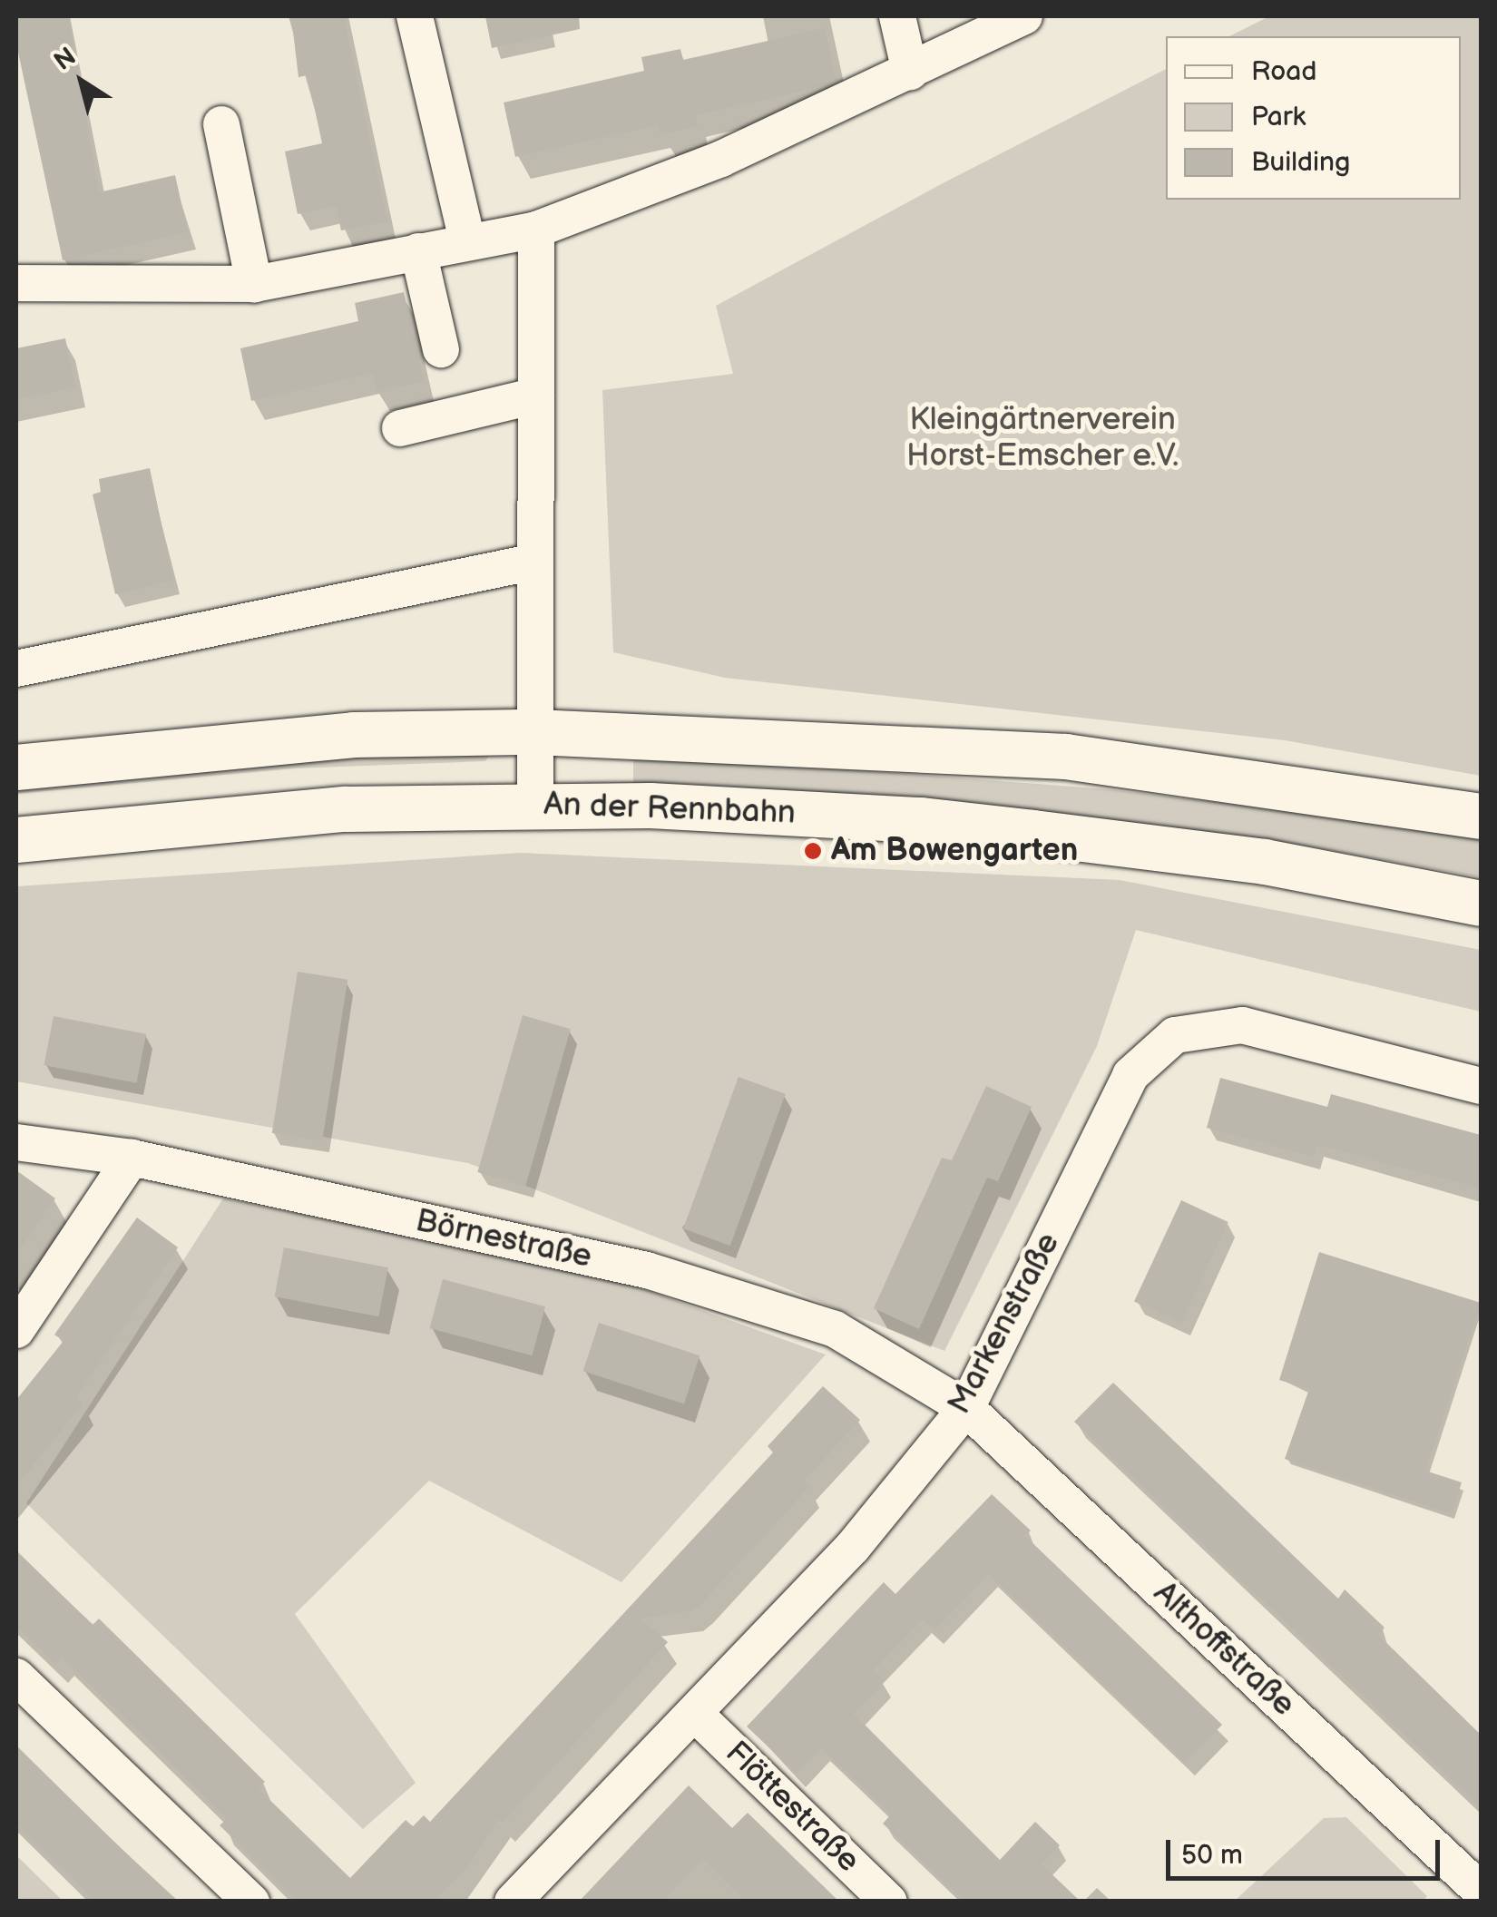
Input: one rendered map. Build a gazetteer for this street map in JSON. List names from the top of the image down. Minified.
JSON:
{"streets":{"main road":["An der Rennbahn"],"street":["Börnestraße","Markenstraße","Althoffstraße","Flöttestraße"]},"crossings":[["Börnestraße","Markenstraße"],["Börnestraße","Althoffstraße"],["Markenstraße","Althoffstraße"],["Markenstraße","Flöttestraße"]],"parks":["Kleingärtnerverein Horst-Emscher e.V."],"places":["Am Bowengarten"],"legend":["Road","Park","Building"],"scale_bar":"50 m","north":"top left"}
